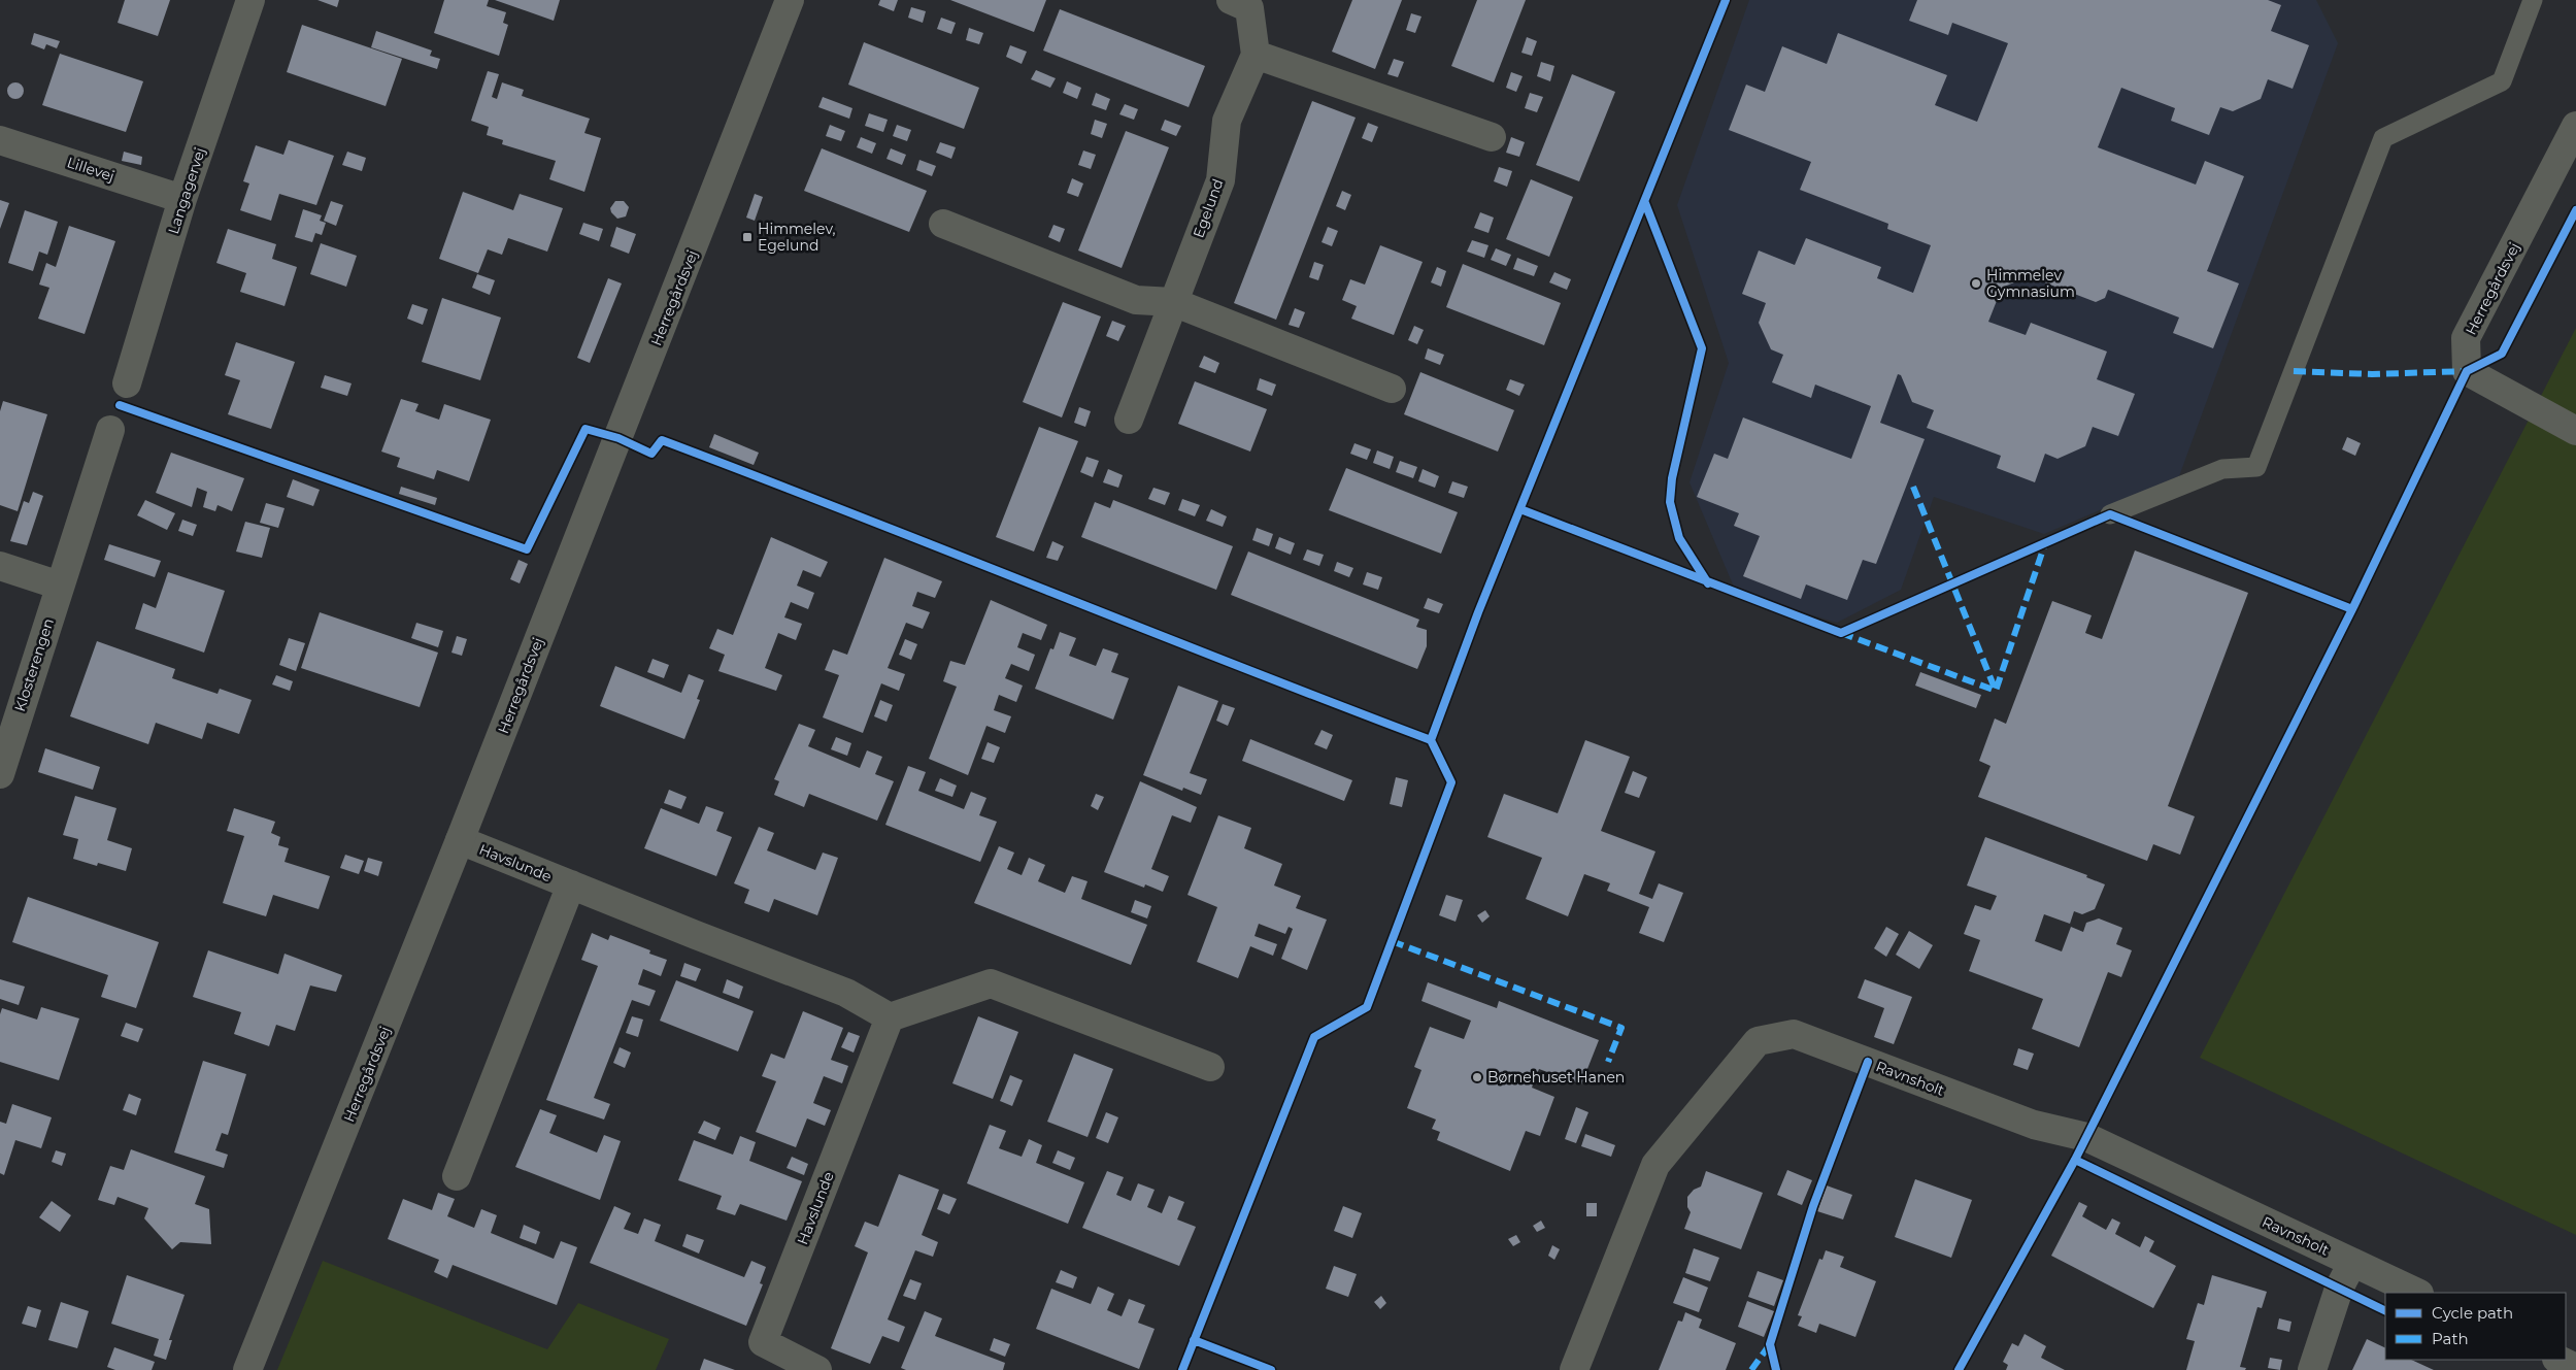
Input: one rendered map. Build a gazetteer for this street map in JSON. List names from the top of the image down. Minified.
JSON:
{"streets":{"street":["Lillevej","Langagervej","Egelund","Herregårdsvej","Klosterengen","Havslunde","Ravnsholt"]},"crossings":[["Lillevej","Langagervej"],["Herregårdsvej","Havslunde"]],"places":{"transit":["Himmelev, Egelund"],"other":["Himmelev Gymnasium","Børnehuset Hanen"]},"legend":["Cycle path","Path"]}
